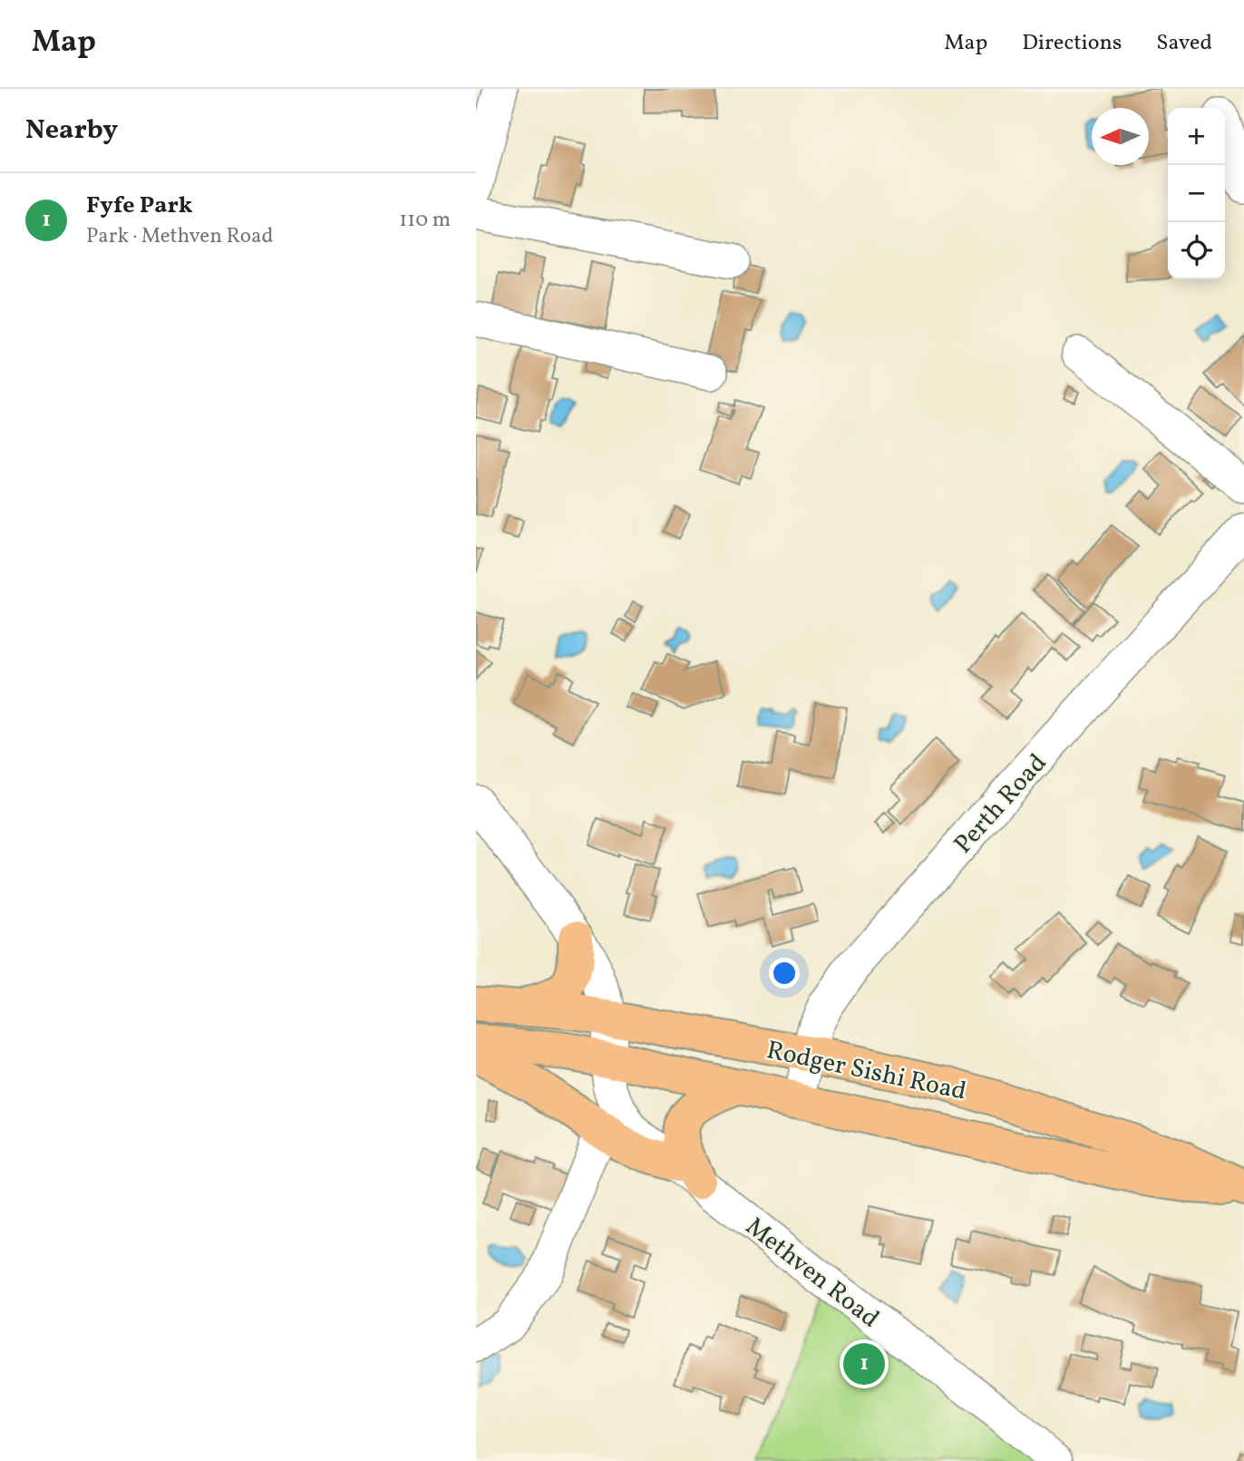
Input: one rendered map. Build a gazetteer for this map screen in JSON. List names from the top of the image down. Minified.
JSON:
{"streets":{"main road":["Rodger Sishi Road"],"street":["Perth Road","Methven Road"]},"crossings":[["Perth Road","Rodger Sishi Road"],["Rodger Sishi Road","Methven Road"]],"north":"left","page":{"header":"Map","nav":["Map","Directions","Saved"],"heading":"Nearby","map_buttons":["+","−"],"list":[{"mark":"1","name":"Fyfe Park","note":"Park · Methven Road","value":"110 m"}],"pins":"1"}}
